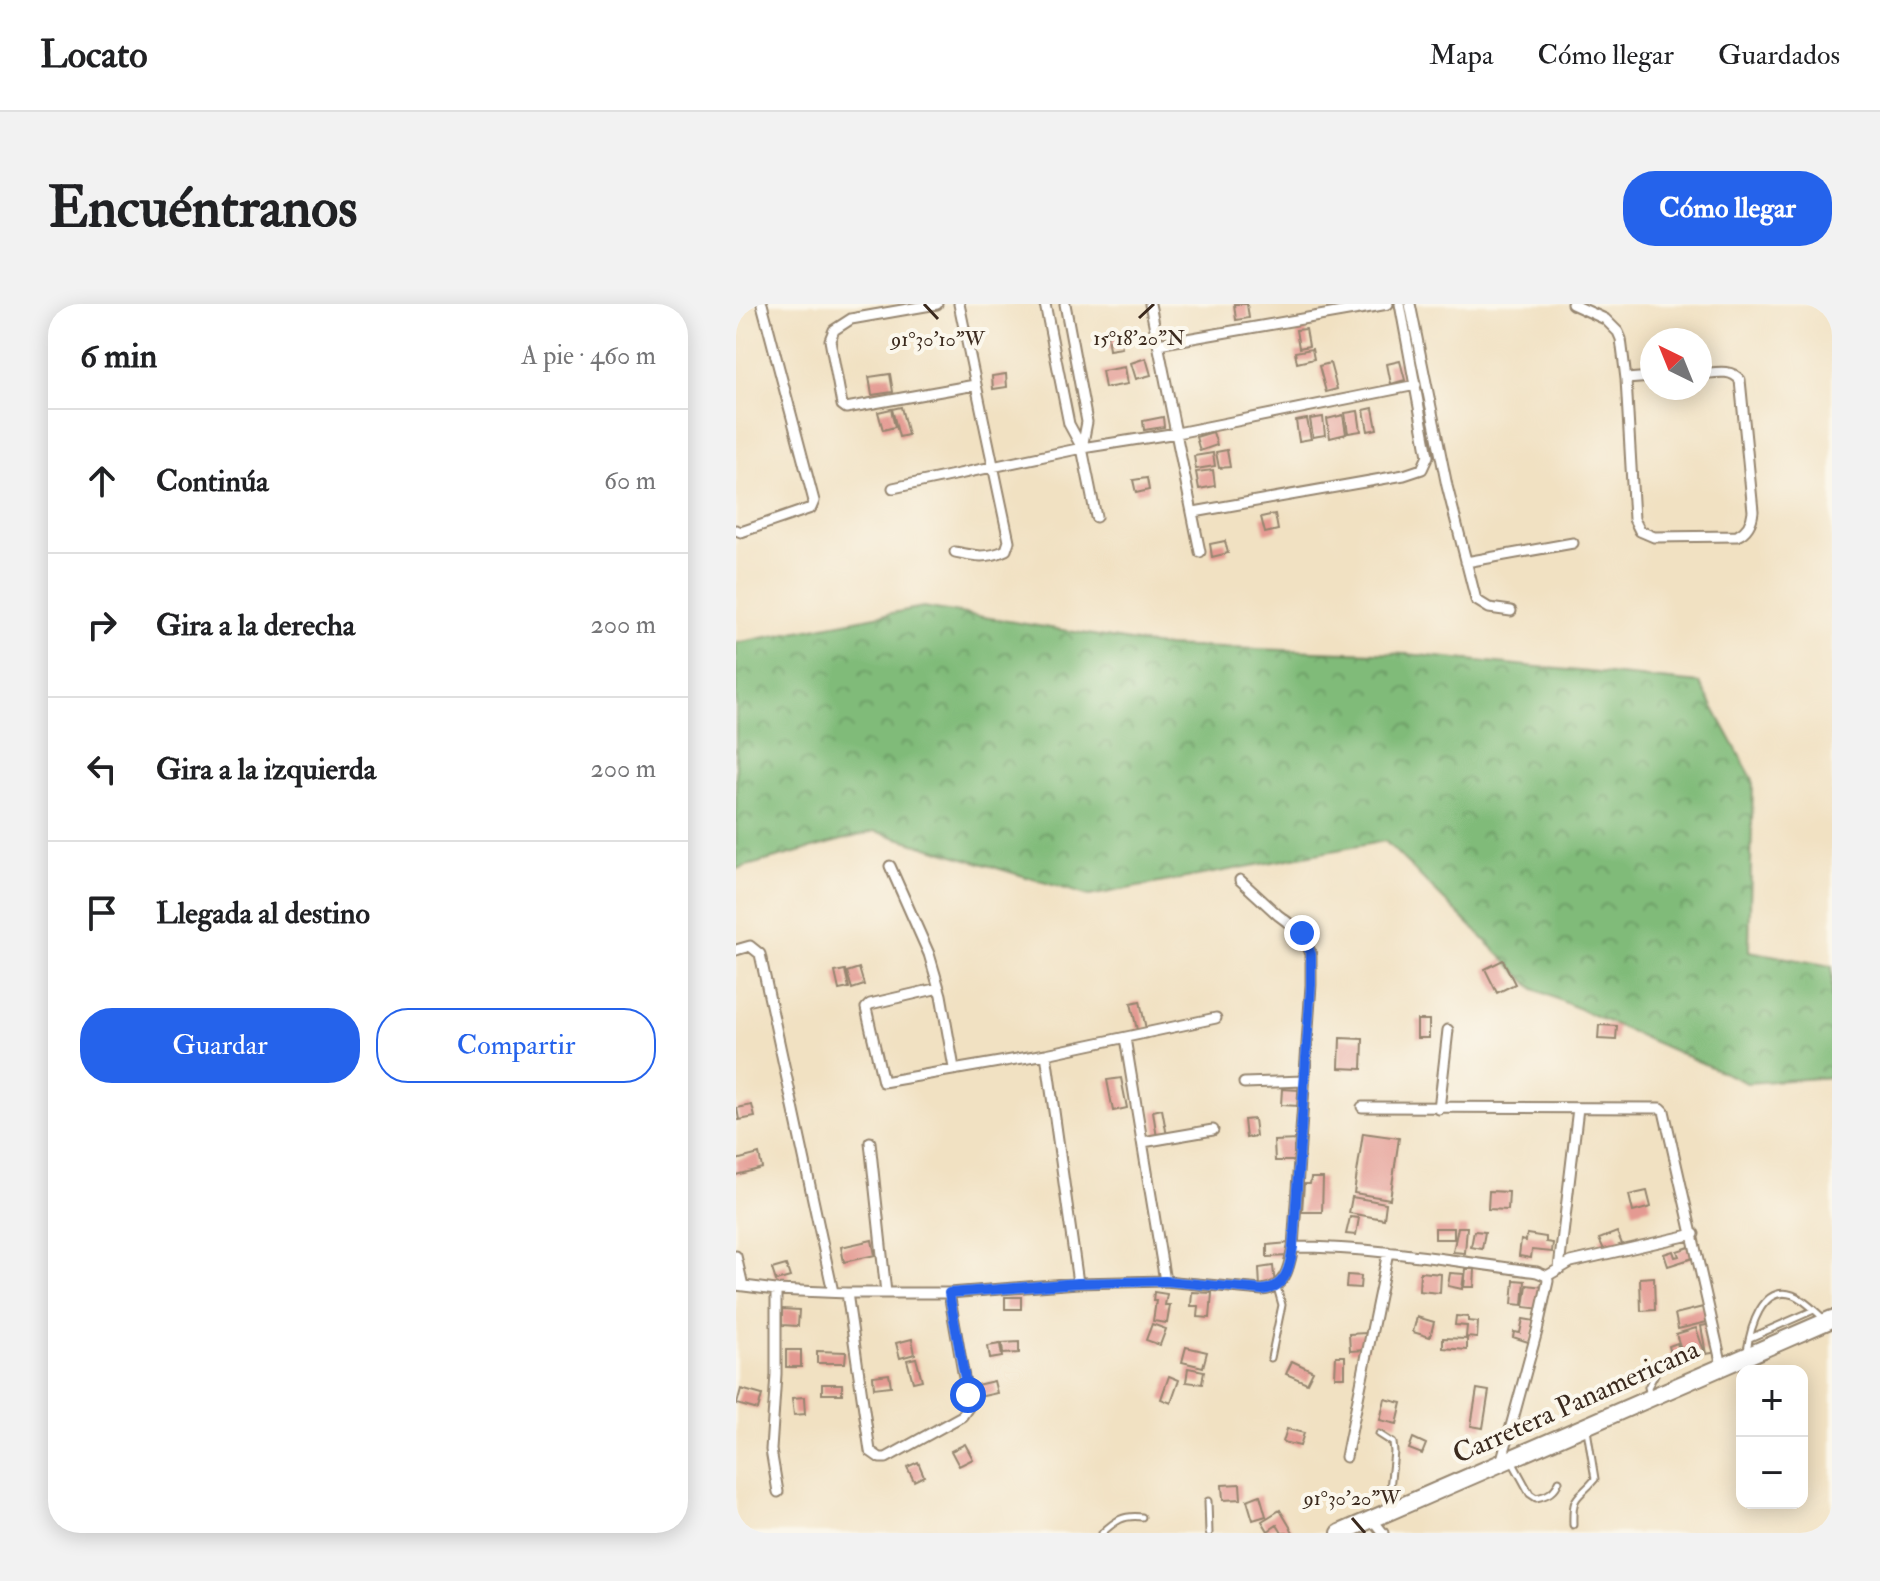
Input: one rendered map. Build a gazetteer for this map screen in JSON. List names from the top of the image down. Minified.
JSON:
{"streets":{"highway":["Carretera Panamericana"]},"north":"top left","page":{"header":"Locato","nav":["Mapa","Cómo llegar","Guardados"],"buttons":["Cómo llegar",["Guardar","Compartir"]],"title":"Encuéntranos","heading":["6 min","A pie · 460 m"],"list":[["Continúa","60 m"],["Gira a la derecha","200 m"],["Gira a la izquierda","200 m"],"Llegada al destino"],"map_buttons":["+","−"]},"coordinates":["15°18'20\"N","91°30'10\"W","91°30'20\"W"]}
